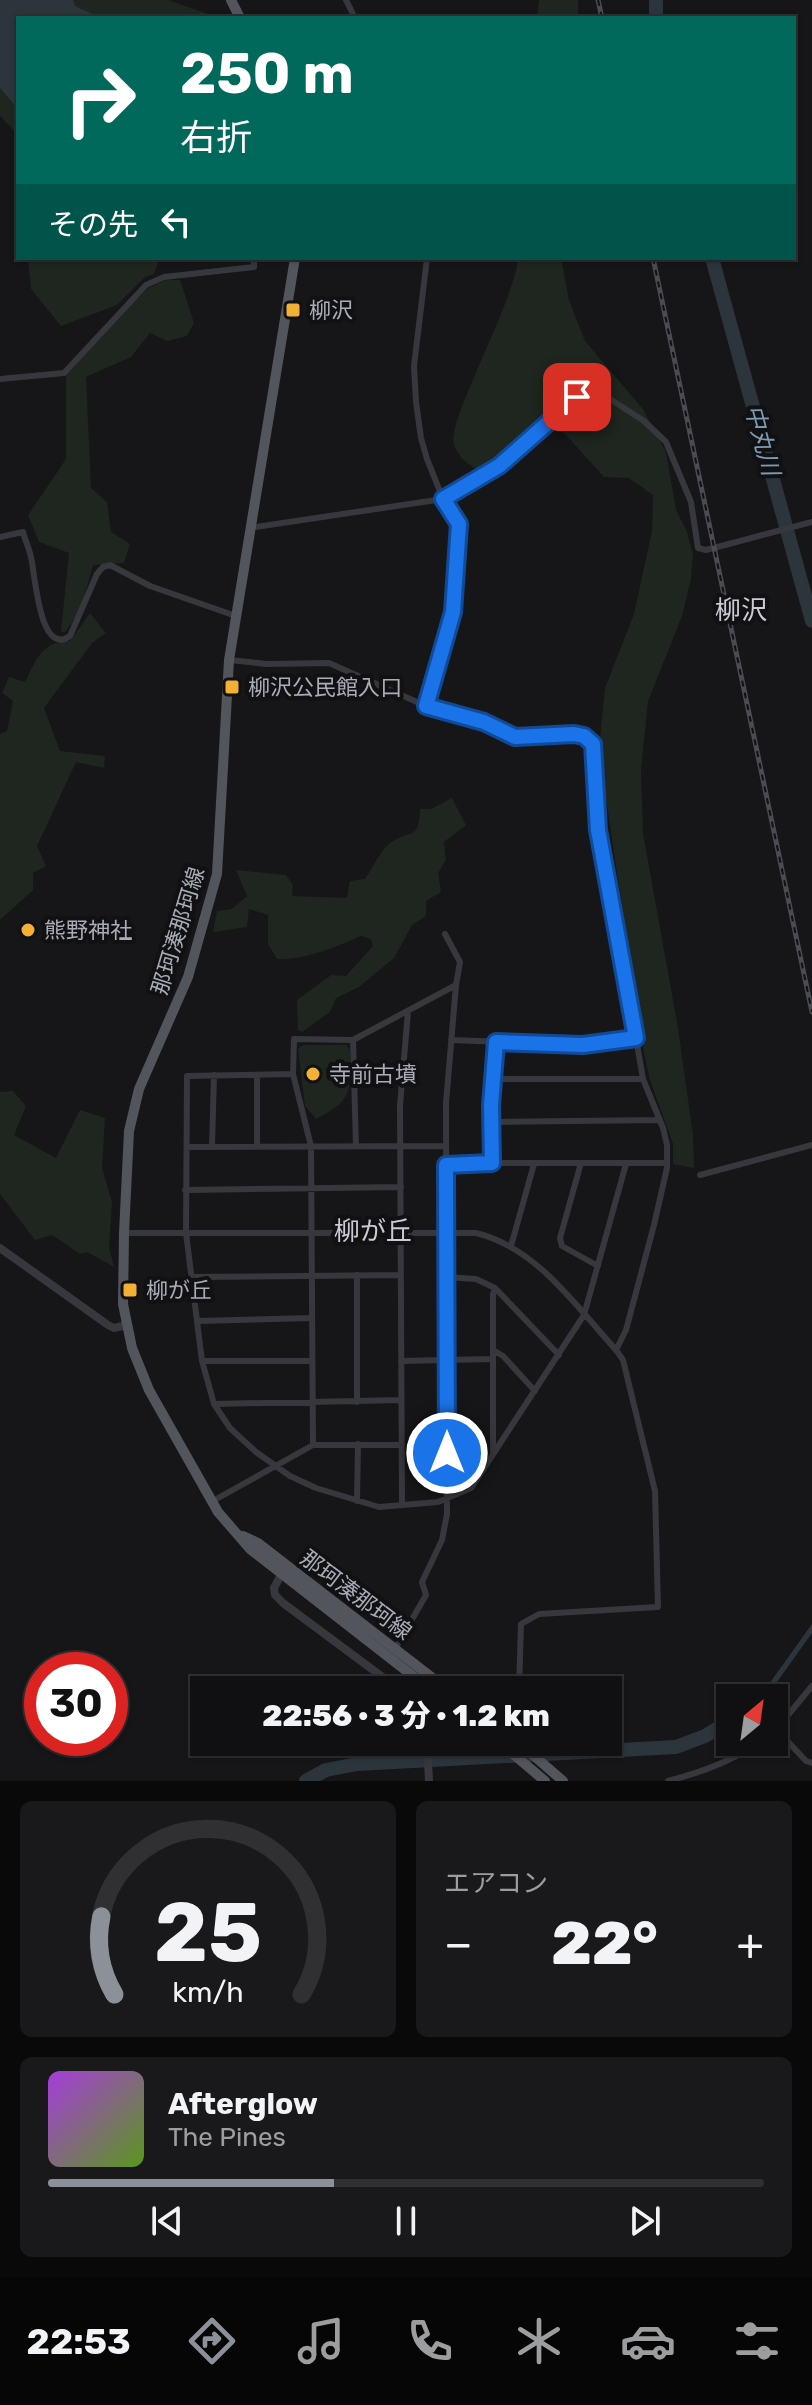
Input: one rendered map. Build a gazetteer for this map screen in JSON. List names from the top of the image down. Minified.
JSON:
{"streets":{"main road":["那珂湊那珂線"]},"districts":["柳沢","柳が丘"],"water":["中丸川"],"places":{"transit":["柳沢","柳沢公民館入口","柳が丘"],"other":["熊野神社","寺前古墳"]},"north":"top right","page":{"turn":["250 m","右折"],"then":"その先","limit":"30","trip":"22:56 · 3 分 · 1.2 km","tile":"エアコン","heat":["−","22°","+"],"song":["Afterglow","The Pines"],"tabs":"22:53","gauge":["25","km/h"]}}
